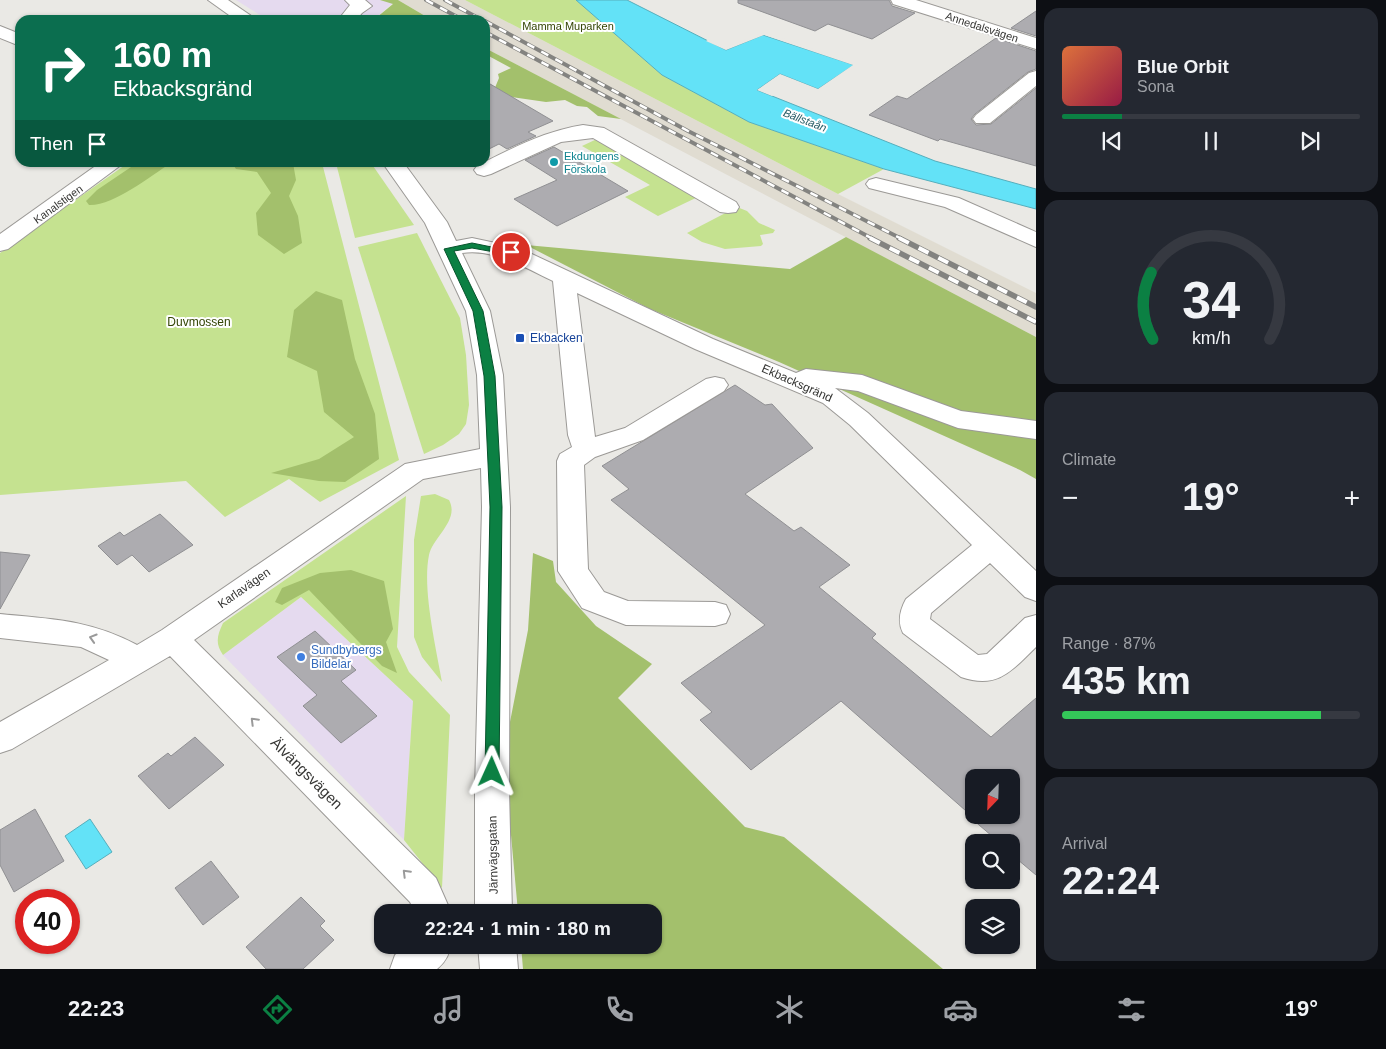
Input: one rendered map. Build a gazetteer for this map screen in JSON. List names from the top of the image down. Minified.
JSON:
{"streets":{"street":["Annedalsvägen","Kanalstigen","Ekbacksgränd","Karlavägen","Älvängsvägen","Järnvägsgatan"]},"crossings":[["Ekbacksgränd","Järnvägsgatan"],["Karlavägen","Älvängsvägen"],["Karlavägen","Järnvägsgatan"]],"one_way":["Älvängsvägen"],"water":["Bällstaån"],"parks":["Mamma Muparken","Duvmossen"],"places":{"other":["Ekdungens Förskola","Sundbybergs Bildelar"],"transit":["Ekbacken"]},"north":"bottom left","page":{"turn":["160 m","Ekbacksgränd"],"song":["Blue Orbit","Sona"],"then":"Then","tile":["Climate",["Range · 87%","435 km"],["Arrival","22:24"]],"heat":["−","19°","+"],"limit":"40","trip":"22:24 · 1 min · 180 m","tabs":["22:23","19°"],"gauge":["34","km/h"]}}
